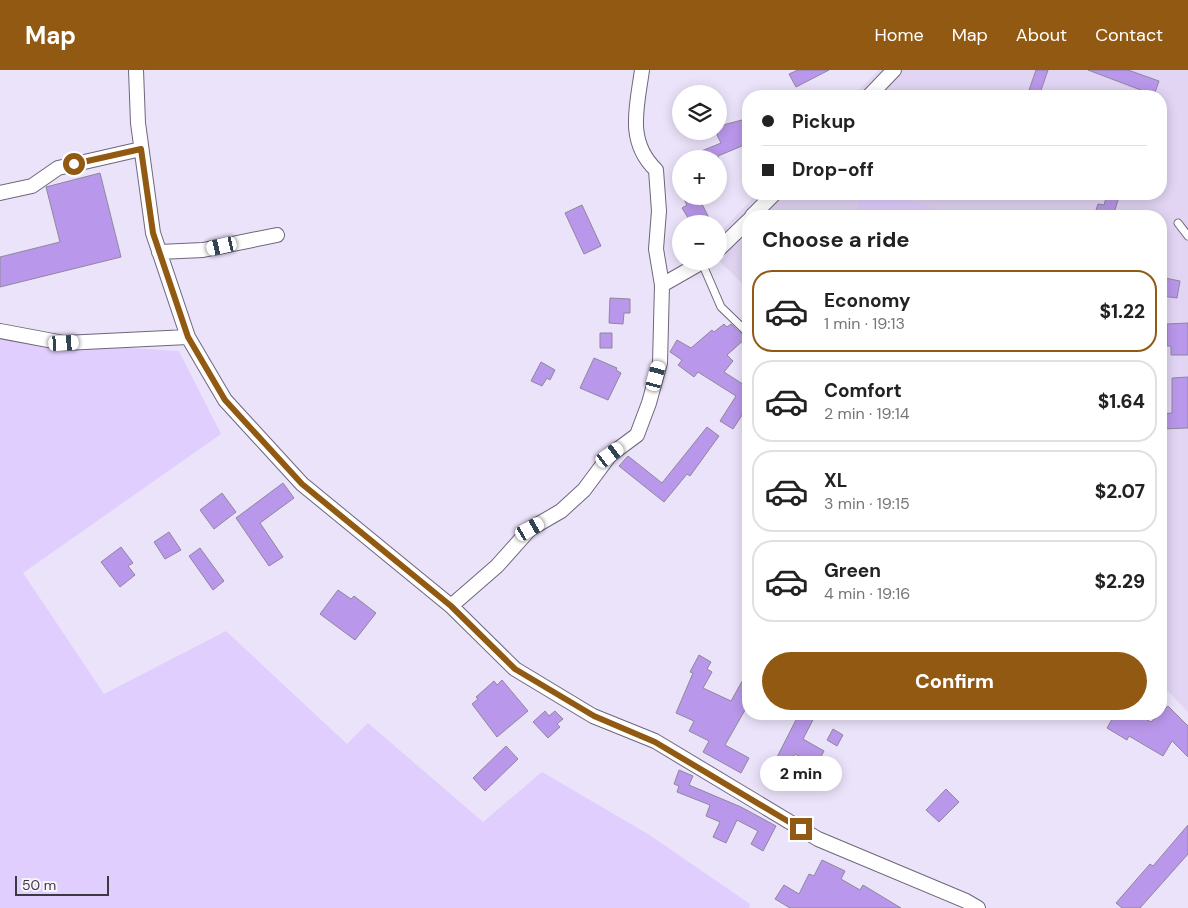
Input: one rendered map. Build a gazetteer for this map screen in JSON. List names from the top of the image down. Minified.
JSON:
{"scale_bar":"50 m","page":{"header":"Map","nav":["Home","Map","About","Contact"],"map_buttons":["+","−"],"banner":["Pickup","Drop-off"],"heading":"Choose a ride","list":[{"name":"Economy","note":"1 min · 19:13","value":"$1.22"},{"name":"Comfort","note":"2 min · 19:14","value":"$1.64"},{"name":"XL","note":"3 min · 19:15","value":"$2.07"},{"name":"Green","note":"4 min · 19:16","value":"$2.29"}],"buttons":"Confirm","bubble":"2 min","scale":"50 m"}}
